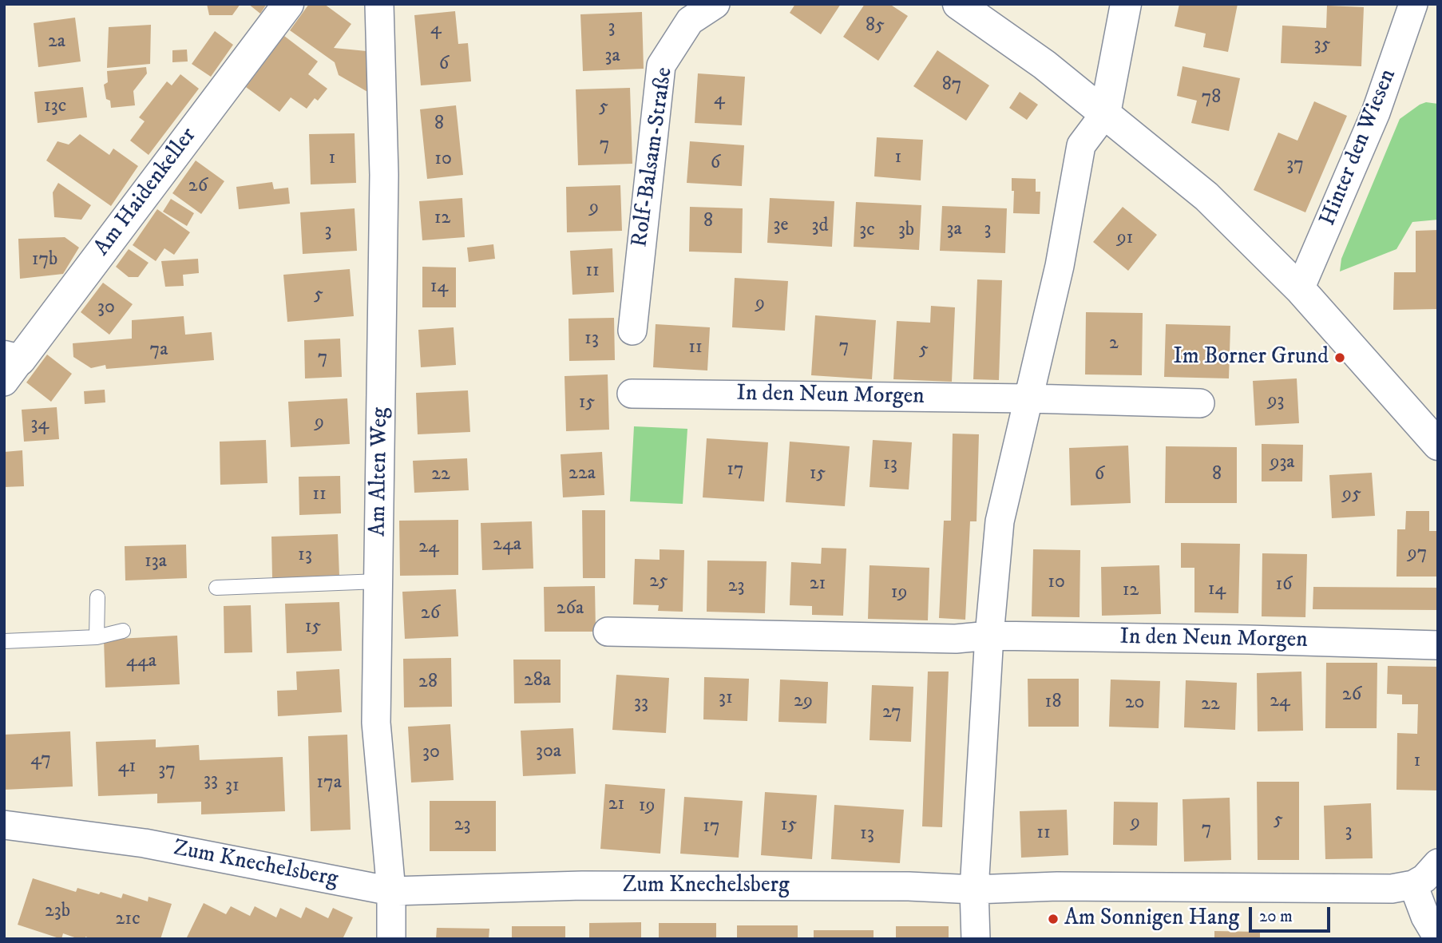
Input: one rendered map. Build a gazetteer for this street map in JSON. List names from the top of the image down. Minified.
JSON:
{"streets":{"street":["Hinter den Wiesen","Rolf-Balsam-Straße","Am Haidenkeller","In den Neun Morgen","Am Alten Weg","Zum Knechelsberg"]},"crossings":[["Am Alten Weg","Zum Knechelsberg"]],"places":["Im Borner Grund","Am Sonnigen Hang"],"house_numbers":["85","3","4","2a","35","3a","6","87","78","4","13c","5","8","7","1","1","10","6","37","26","9","12","8","3e","3d","3a","3","3c","3b","3","91","17b","11","14","5","9","30","13","2","7","11","7a","5","7","93","15","9","34","93a","13","17","22a","15","22","6","8","11","95","24a","24","97","13","13a","25","10","21","16","23","14","12","19","26a","26","15","44a","28a","28","26","31","29","24","18","33","20","22","27","30a","30","47","1","41","37","33","17a","31","21","19","5","9","23","15","17","7","3","11","13","23b","21c"],"scale_bar":"20 m"}
